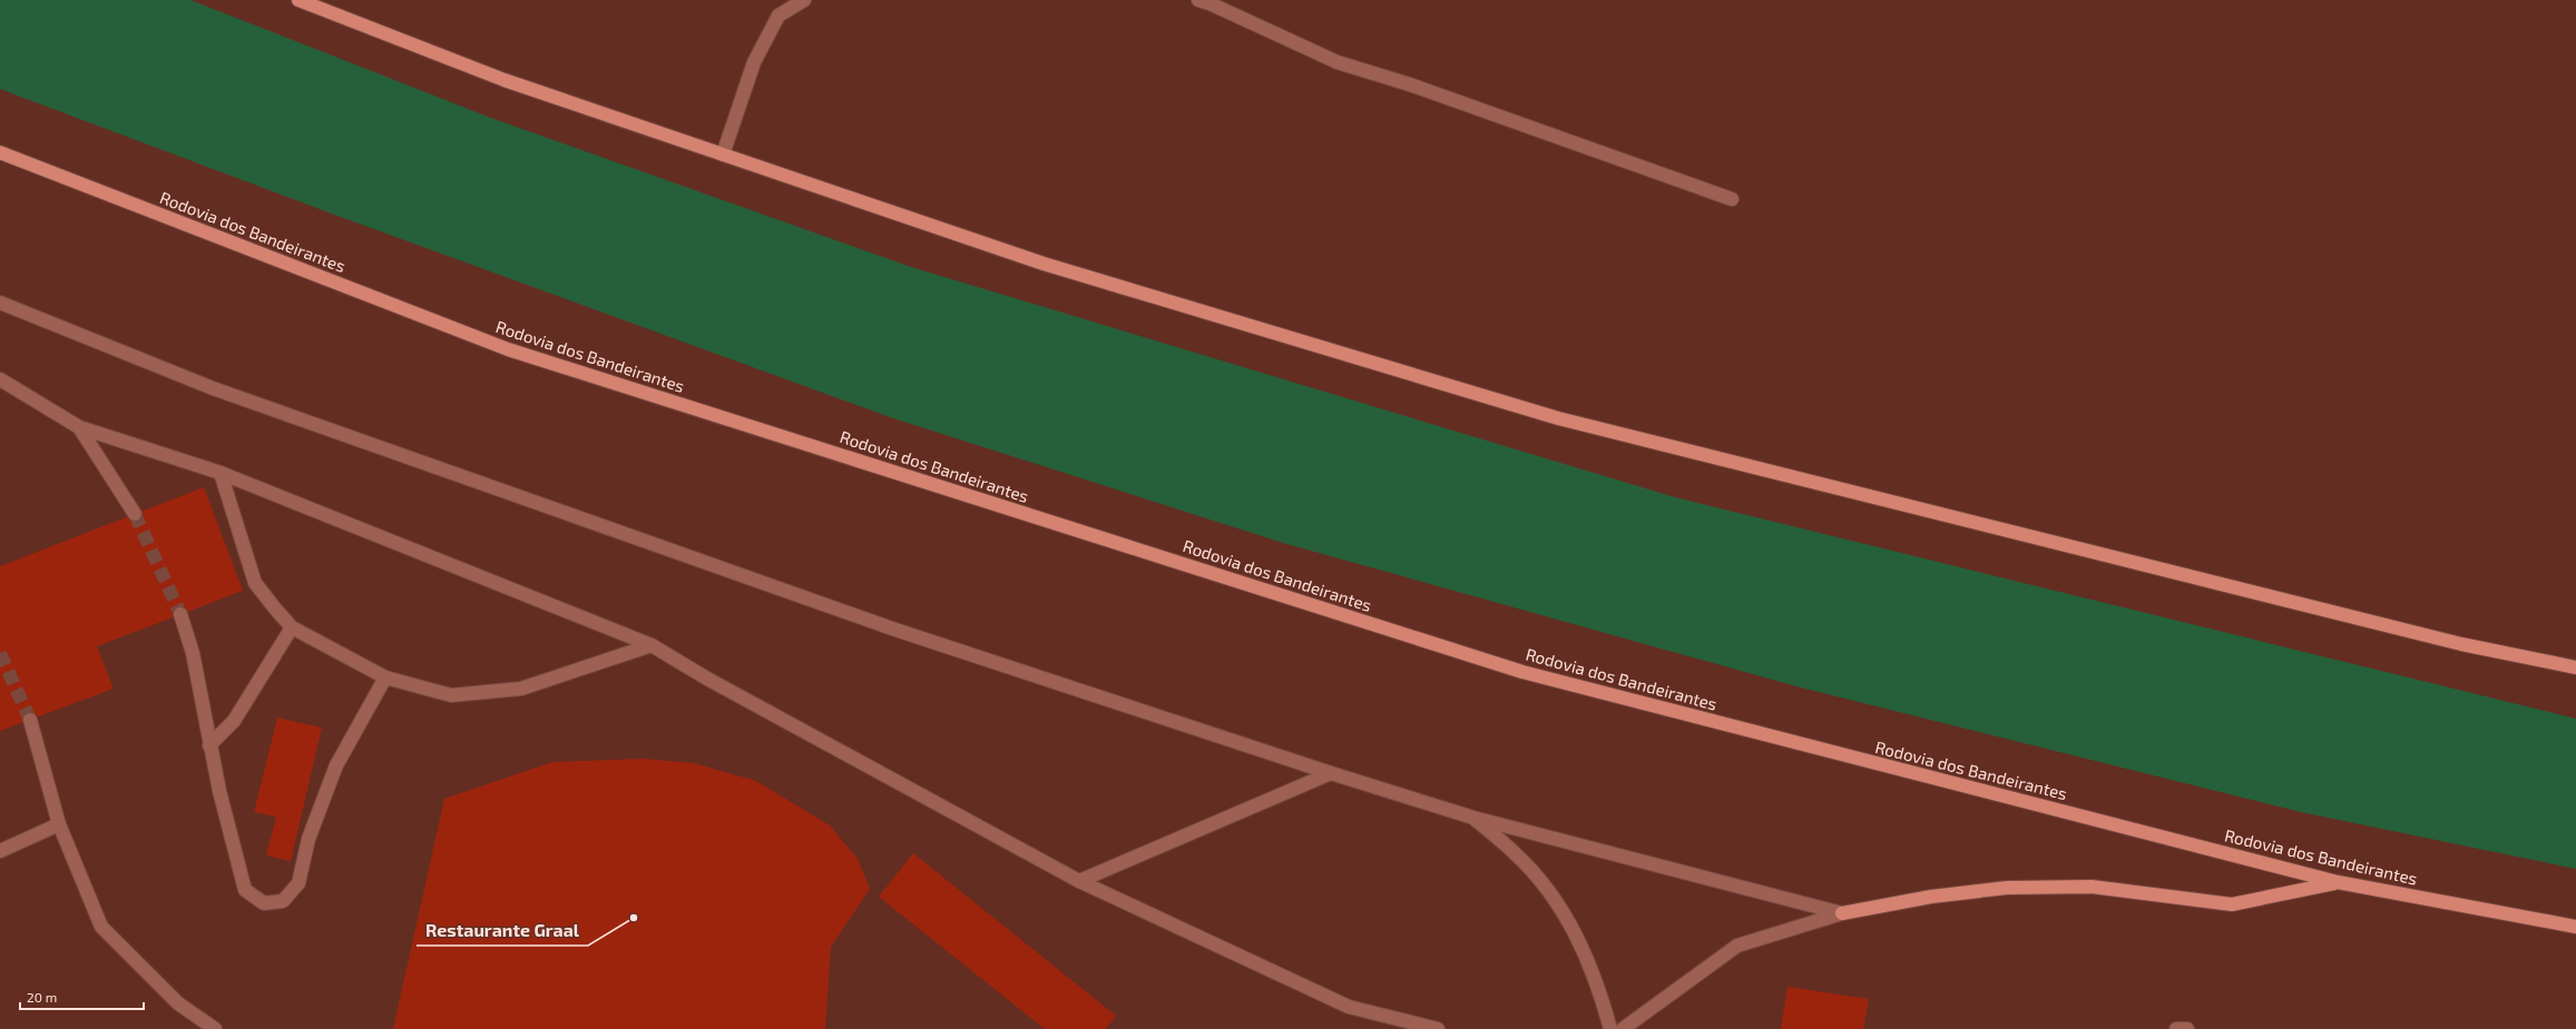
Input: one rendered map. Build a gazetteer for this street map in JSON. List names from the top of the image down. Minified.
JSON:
{"streets":{"highway":["Rodovia dos Bandeirantes"]},"places":["Restaurante Graal"],"scale_bar":"20 m"}
